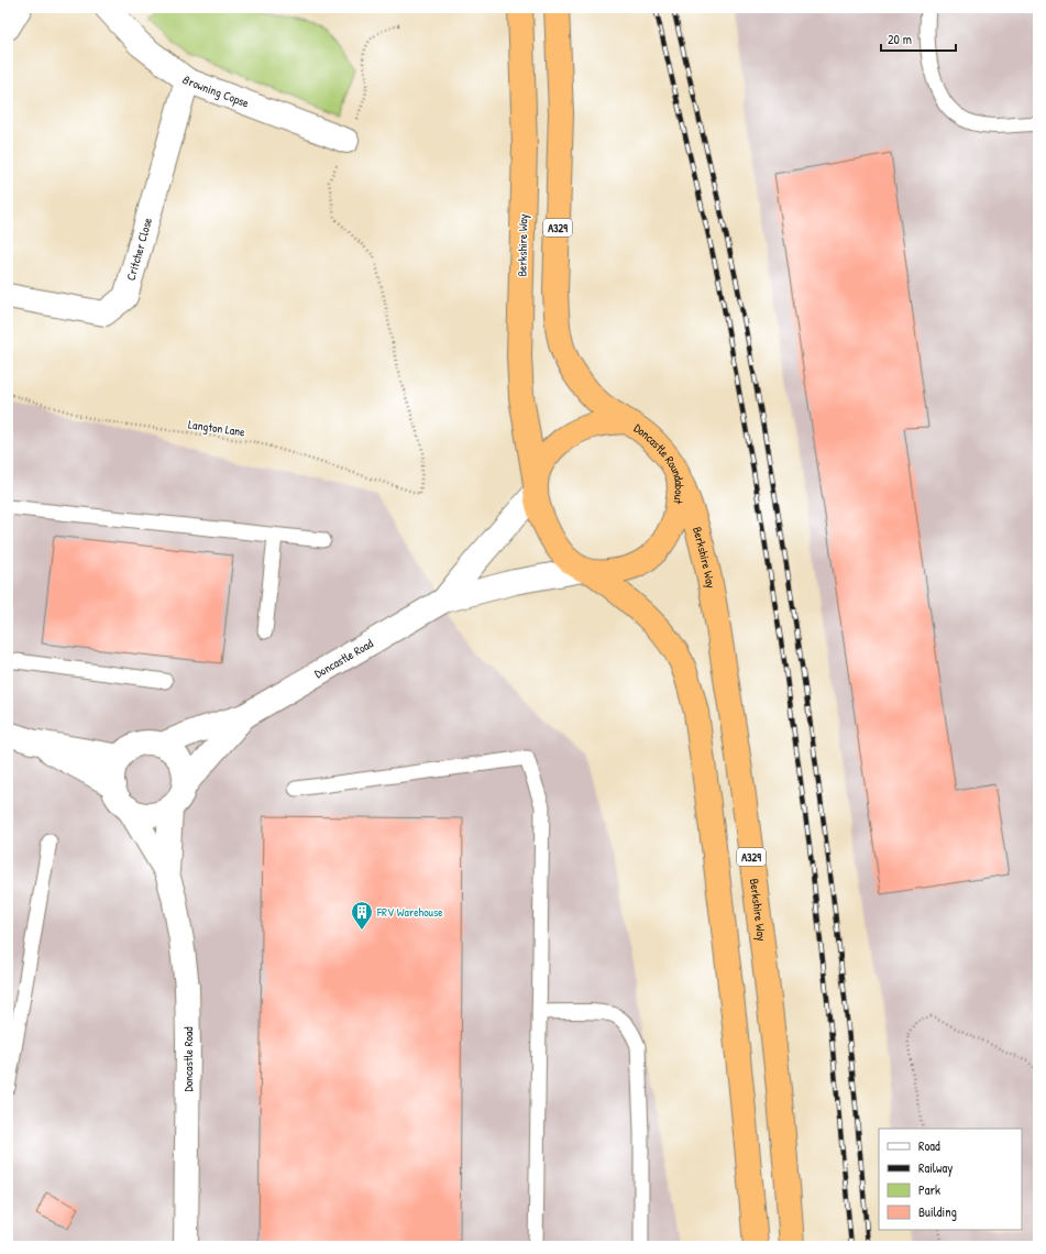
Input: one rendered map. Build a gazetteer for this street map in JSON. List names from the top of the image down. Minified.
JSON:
{"streets":{"highway":["A329","Berkshire Way","Doncastle Roundabout"],"street":["Browning Copse","Critcher Close","Doncastle Road"],"path":["Langton Lane"]},"crossings":[["Browning Copse","Critcher Close"],["Browning Copse","Langton Lane"],["A329","Berkshire Way"],["A329","Doncastle Roundabout"],["A329","Doncastle Road"],["Berkshire Way","Doncastle Roundabout"],["Berkshire Way","Doncastle Road"],["Doncastle Roundabout","Doncastle Road"]],"places":{"building":["FRV Warehouse"]},"legend":["Road","Railway","Park","Building"],"scale_bar":"20 m"}
